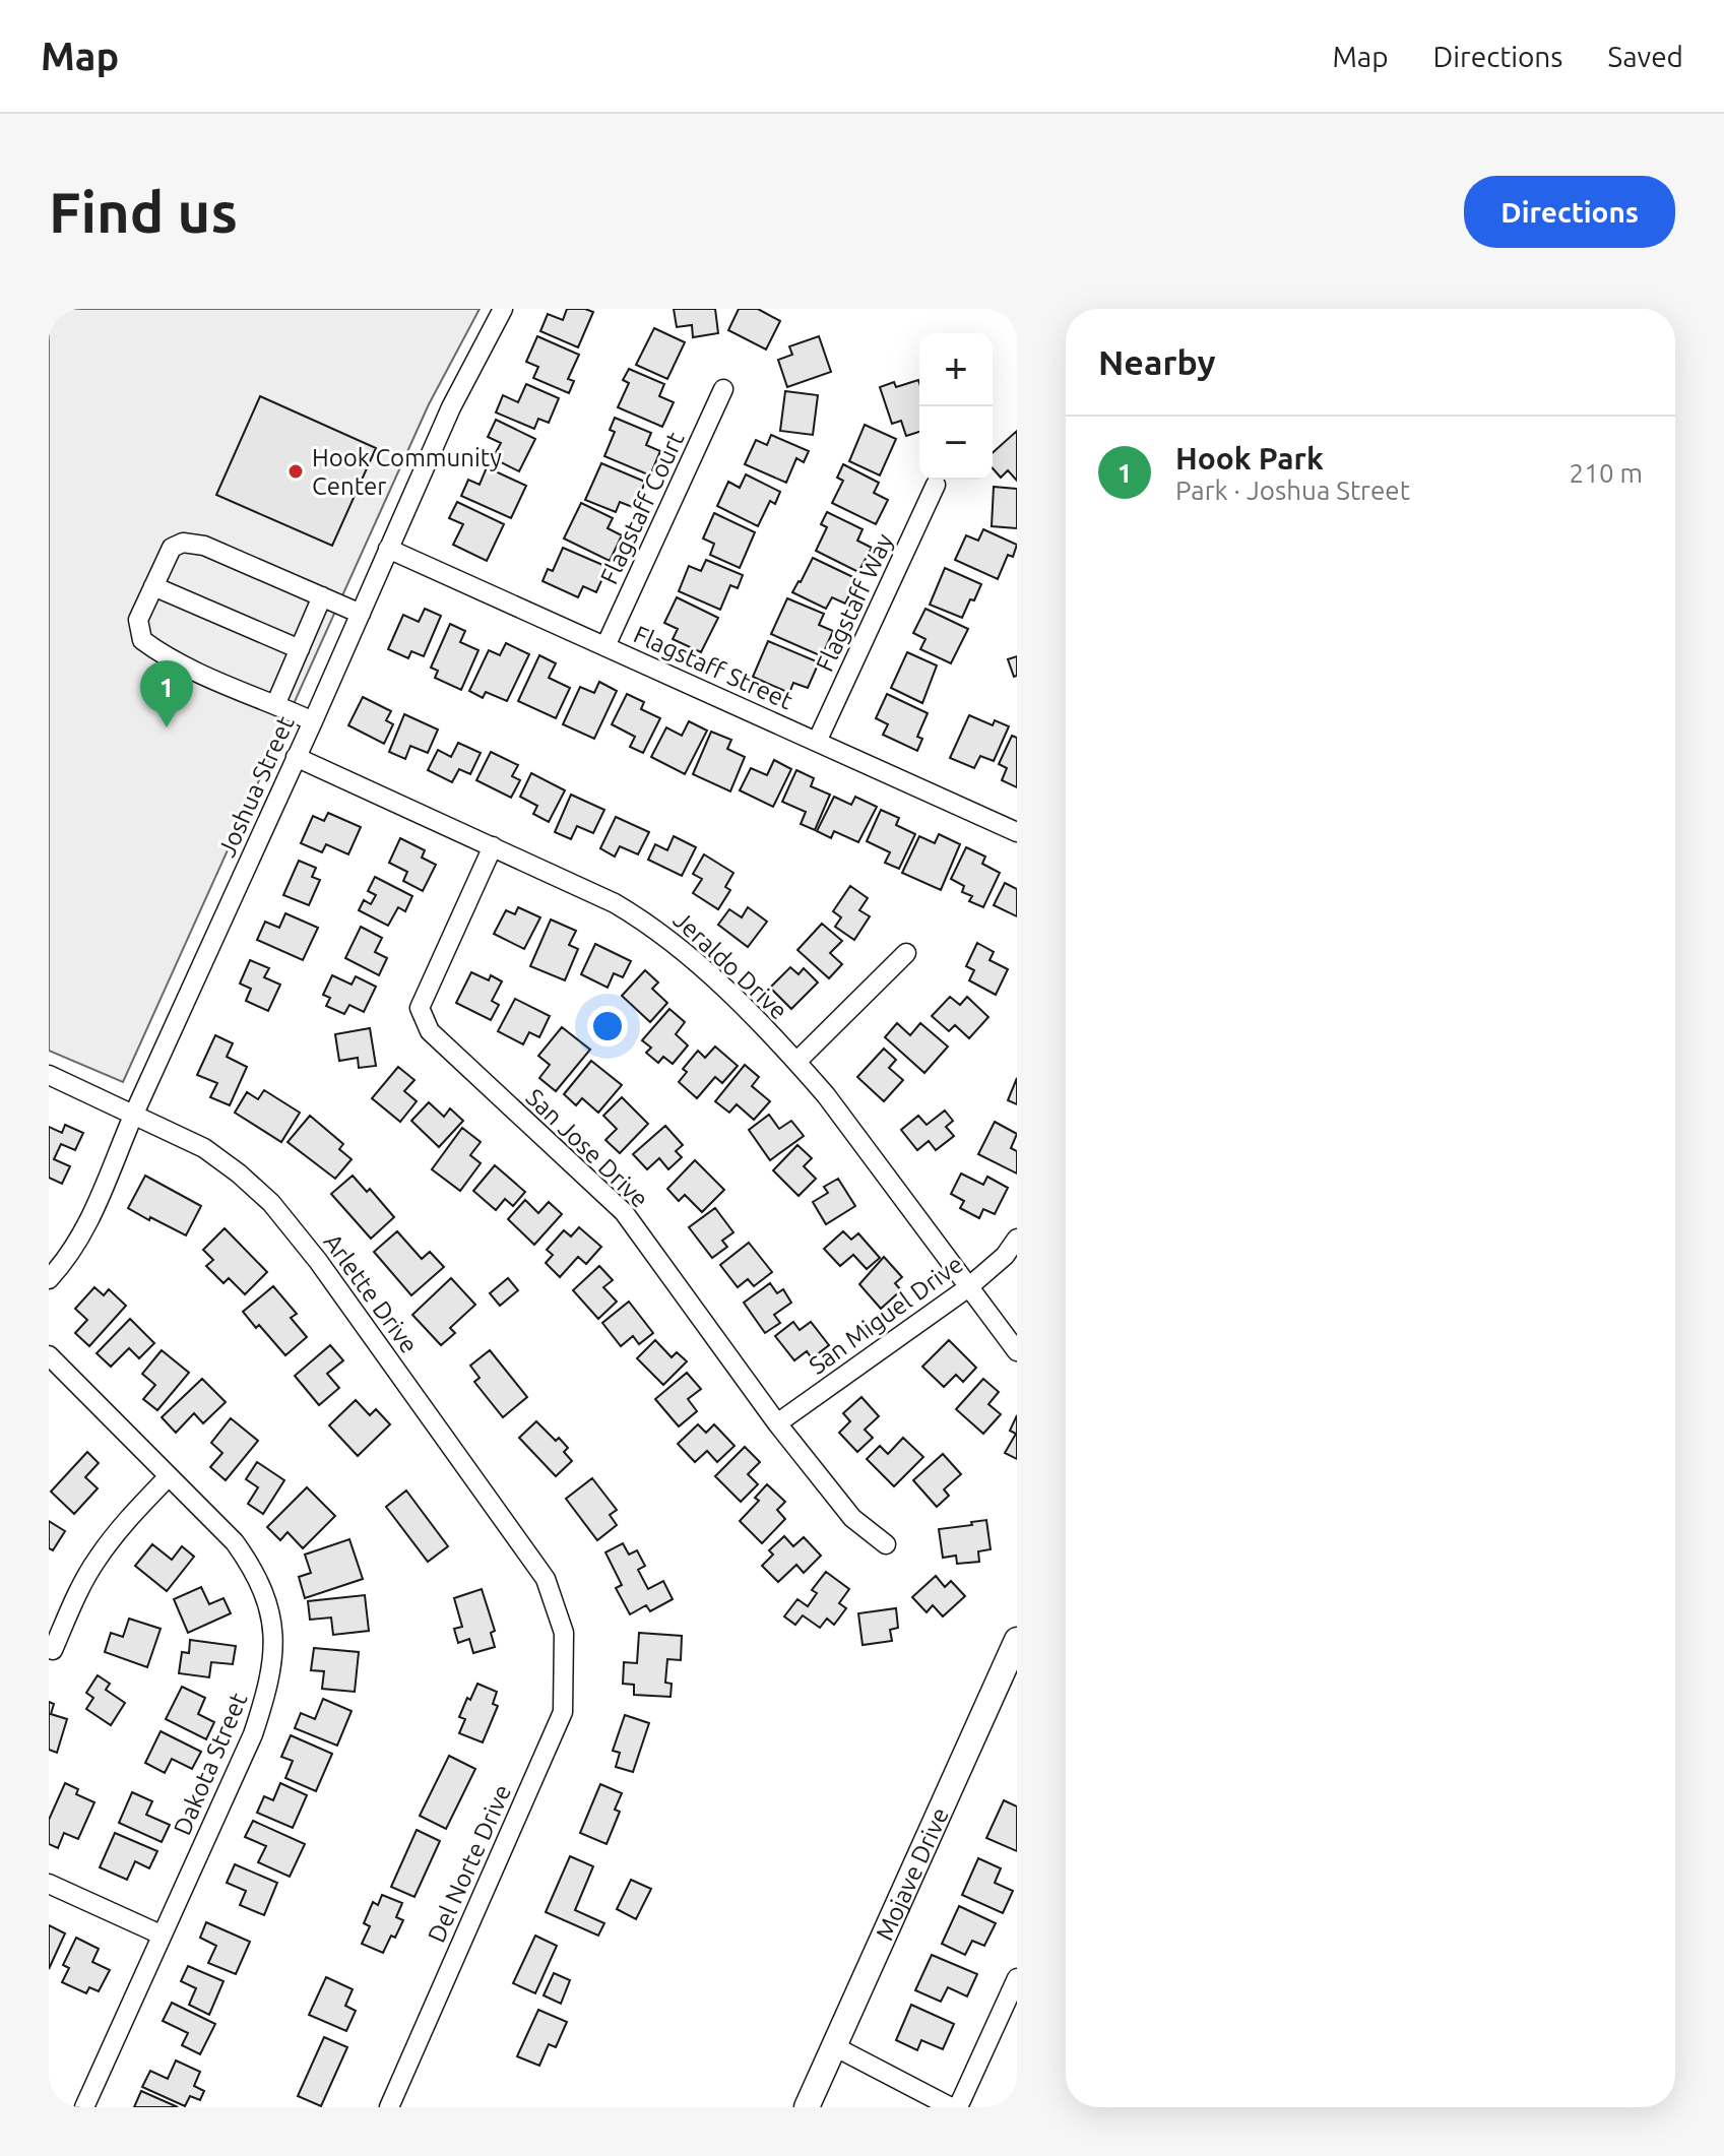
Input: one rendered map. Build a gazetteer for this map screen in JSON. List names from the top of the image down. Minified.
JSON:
{"streets":{"main road":["Mojave Drive"],"street":["Flagstaff Court","Flagstaff Way","Flagstaff Street","Joshua Street","Jeraldo Drive","San Jose Drive","Arlette Drive","San Miguel Drive","Dakota Street","Del Norte Drive"]},"crossings":[["Flagstaff Court","Flagstaff Street"],["Flagstaff Way","Flagstaff Street"],["Flagstaff Street","Joshua Street"],["Joshua Street","Jeraldo Drive"],["Joshua Street","Arlette Drive"],["Jeraldo Drive","San Jose Drive"],["Jeraldo Drive","San Miguel Drive"],["San Jose Drive","San Miguel Drive"],["Arlette Drive","Del Norte Drive"]],"places":["Hook Community Center"],"page":{"header":"Map","nav":["Map","Directions","Saved"],"buttons":"Directions","title":"Find us","heading":"Nearby","map_buttons":["+","−"],"list":[{"mark":"1","name":"Hook Park","note":"Park · Joshua Street","value":"210 m"}],"pins":"1"}}
